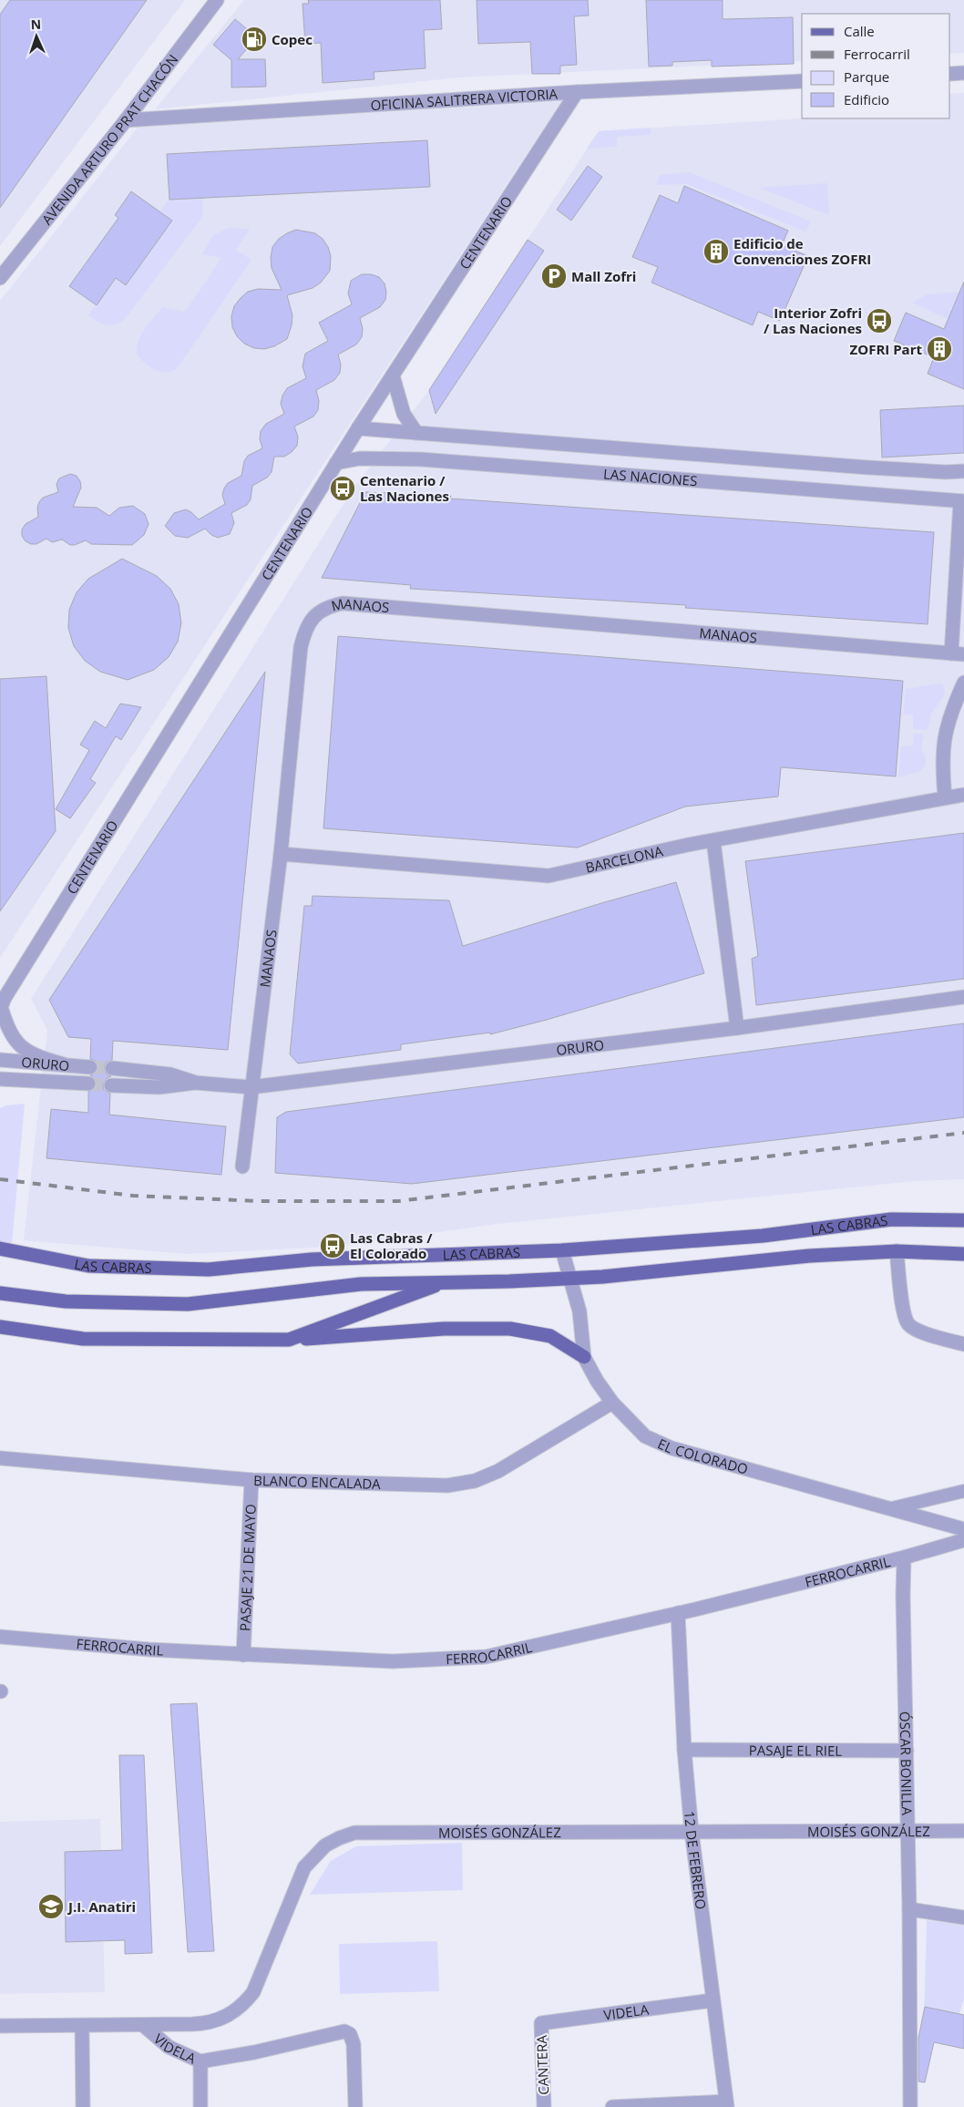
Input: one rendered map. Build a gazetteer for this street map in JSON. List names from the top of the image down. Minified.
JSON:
{"streets":{"main road":["LAS CABRAS"],"street":["OFICINA SALITRERA VICTORIA","AVENIDA ARTURO PRAT CHACÓN","CENTENARIO","LAS NACIONES","MANAOS","BARCELONA","ORURO","EL COLORADO","BLANCO ENCALADA","PASAJE 21 DE MAYO","FERROCARRIL","PASAJE EL RIEL","ÓSCAR BONILLA","MOISÉS GONZÁLEZ","12 DE FEBRERO","VIDELA","CANTERA"]},"crossings":[["OFICINA SALITRERA VICTORIA","AVENIDA ARTURO PRAT CHACÓN"],["OFICINA SALITRERA VICTORIA","CENTENARIO"],["CENTENARIO","LAS NACIONES"],["MANAOS","BARCELONA"],["MANAOS","ORURO"],["LAS CABRAS","EL COLORADO"],["EL COLORADO","BLANCO ENCALADA"],["BLANCO ENCALADA","PASAJE 21 DE MAYO"],["PASAJE 21 DE MAYO","FERROCARRIL"],["FERROCARRIL","ÓSCAR BONILLA"],["FERROCARRIL","12 DE FEBRERO"],["PASAJE EL RIEL","ÓSCAR BONILLA"],["PASAJE EL RIEL","12 DE FEBRERO"],["ÓSCAR BONILLA","MOISÉS GONZÁLEZ"],["MOISÉS GONZÁLEZ","12 DE FEBRERO"],["MOISÉS GONZÁLEZ","VIDELA"],["12 DE FEBRERO","VIDELA"],["VIDELA","CANTERA"]],"places":{"fuel station":["Copec"],"building":["Edificio de Convenciones ZOFRI","ZOFRI Part"],"parking":["Mall Zofri"],"bus stop":["Interior Zofri / Las Naciones","Centenario / Las Naciones","Las Cabras / El Colorado"],"school or university":["J.I. Anatiri"]},"legend":["Calle","Ferrocarril","Parque","Edificio"],"north":"top"}
